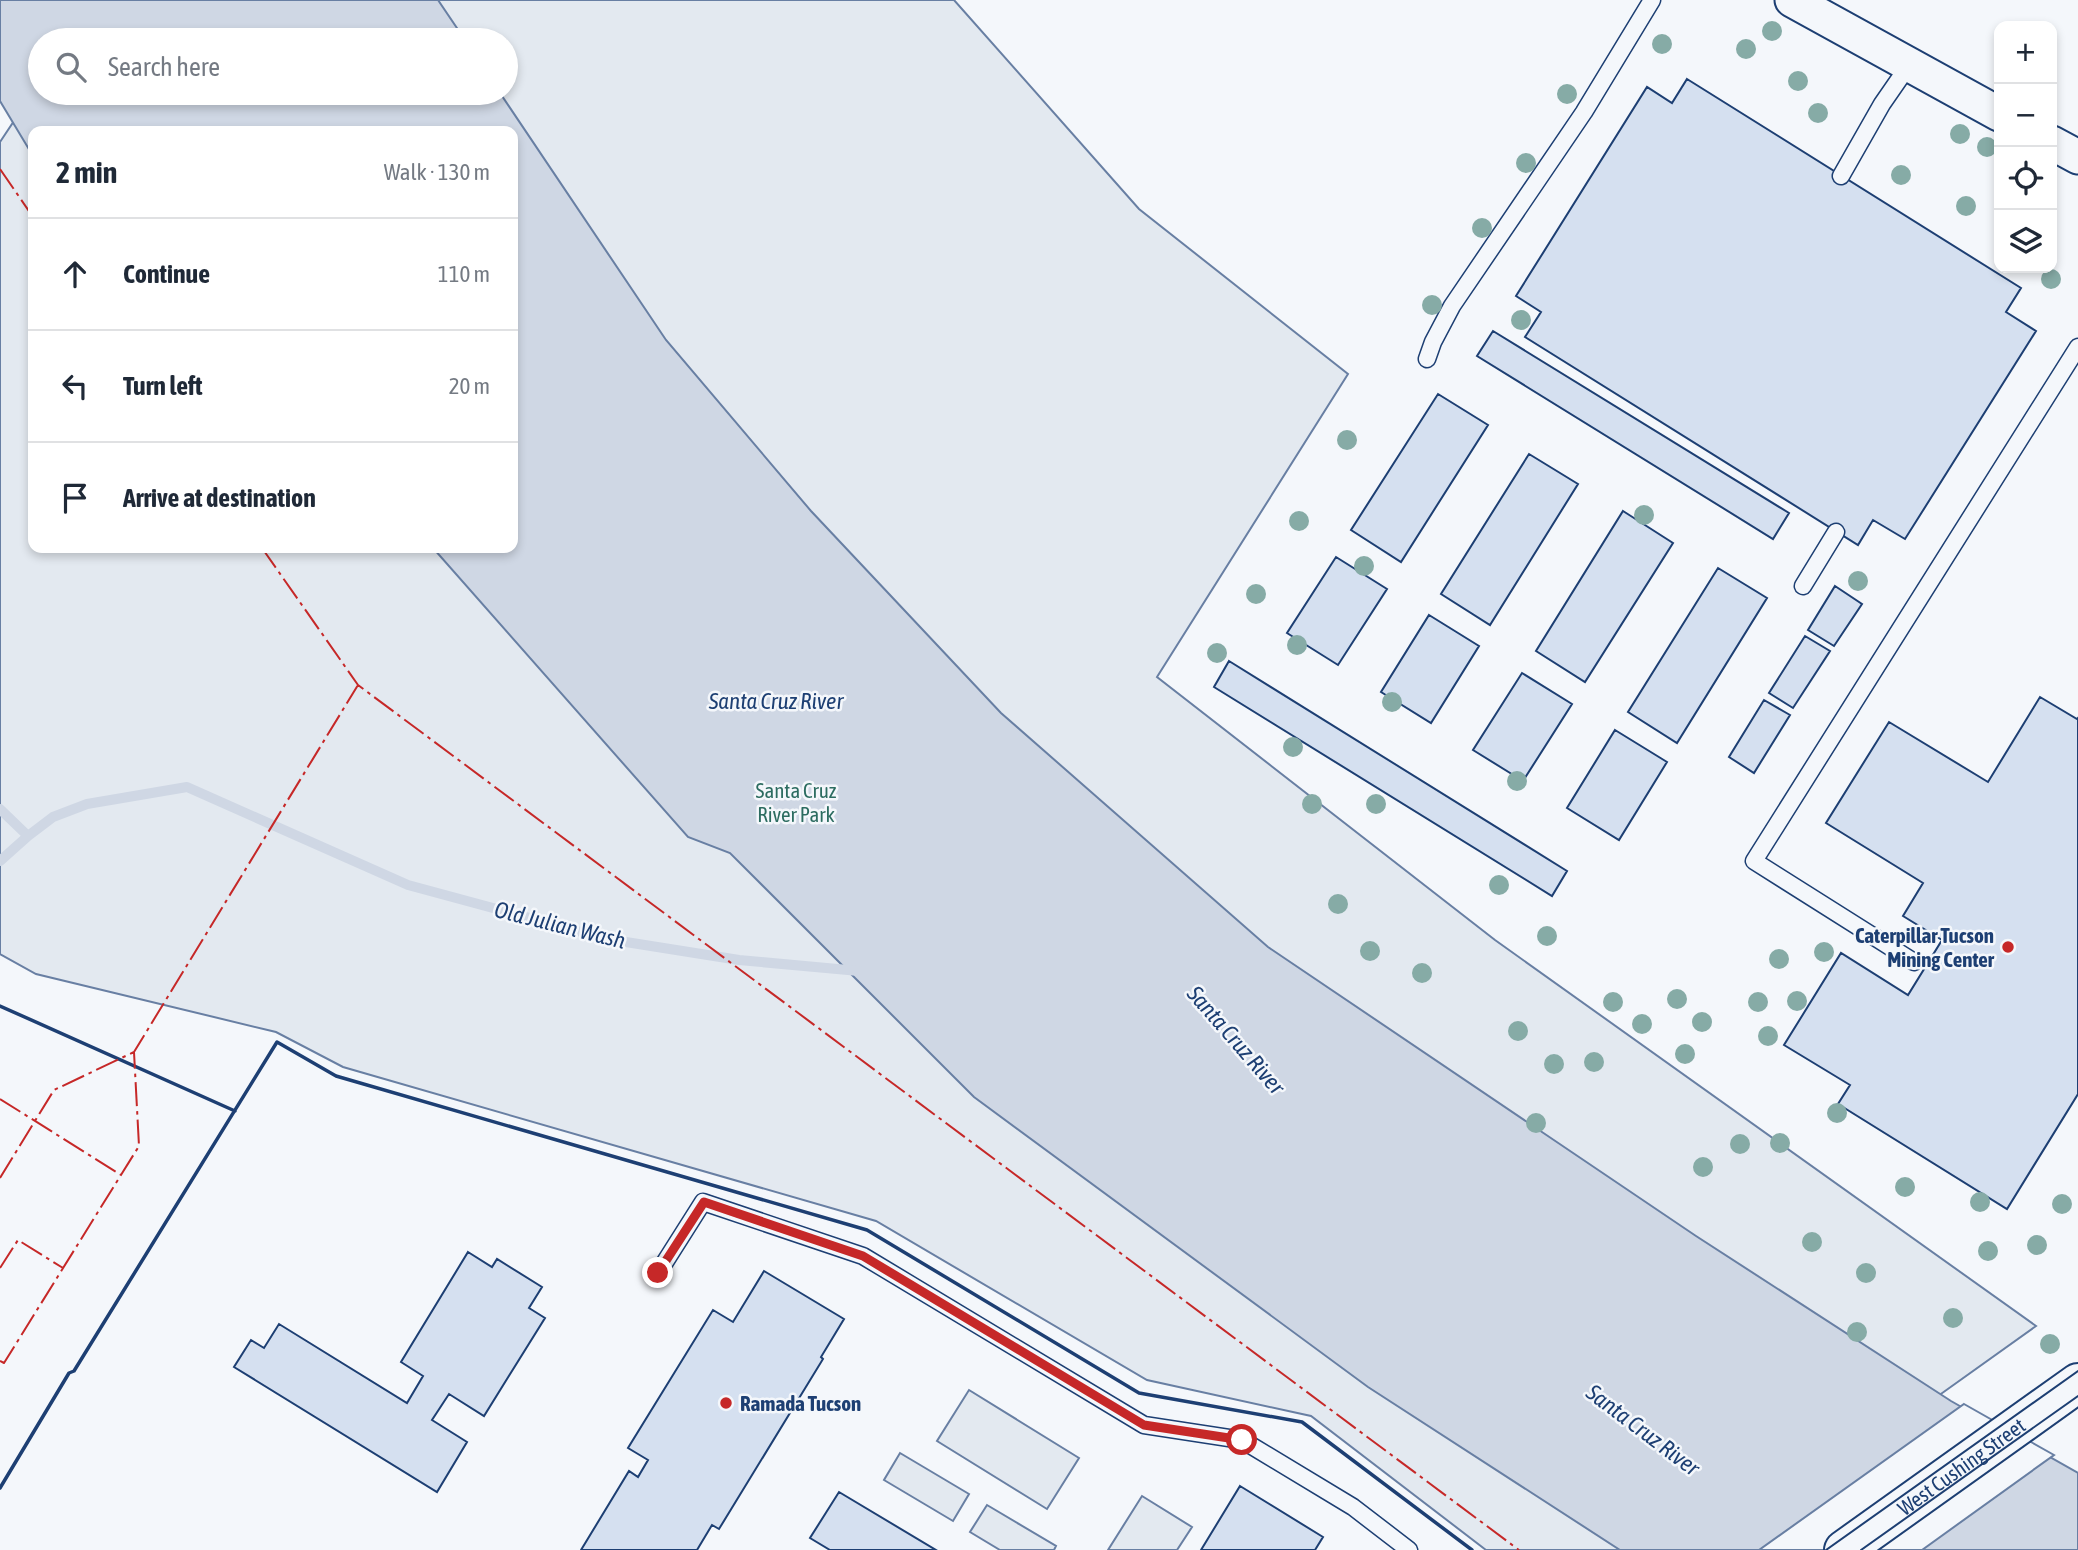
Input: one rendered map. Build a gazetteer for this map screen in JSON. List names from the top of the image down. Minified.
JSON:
{"streets":{"street":["West Cushing Street"]},"water":["Santa Cruz River","Old Julian Wash"],"parks":["Santa Cruz River Park"],"places":["Caterpillar Tucson Mining Center","Ramada Tucson"],"page":{"map_buttons":["+","−"],"search":"Search here","heading":["2 min","Walk · 130 m"],"list":[["Continue","110 m"],["Turn left","20 m"],"Arrive at destination"]}}
